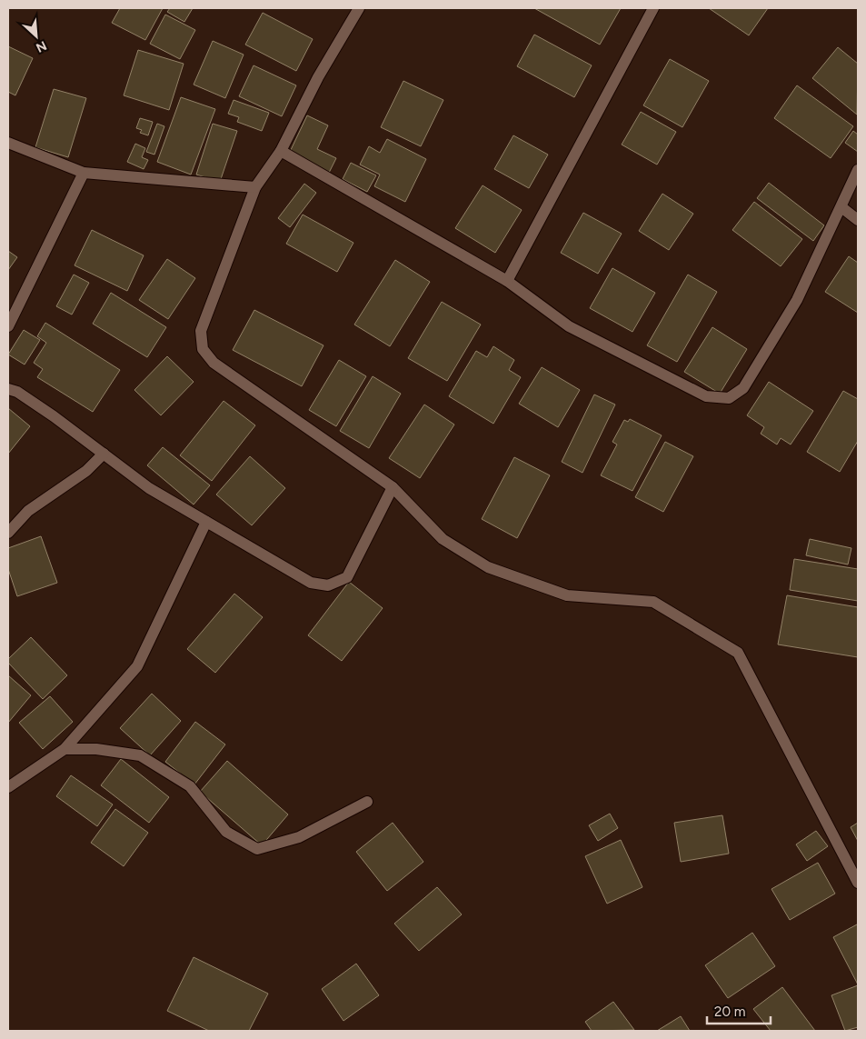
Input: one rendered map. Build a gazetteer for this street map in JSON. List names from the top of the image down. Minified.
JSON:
{"scale_bar":"20 m","north":"bottom right"}
